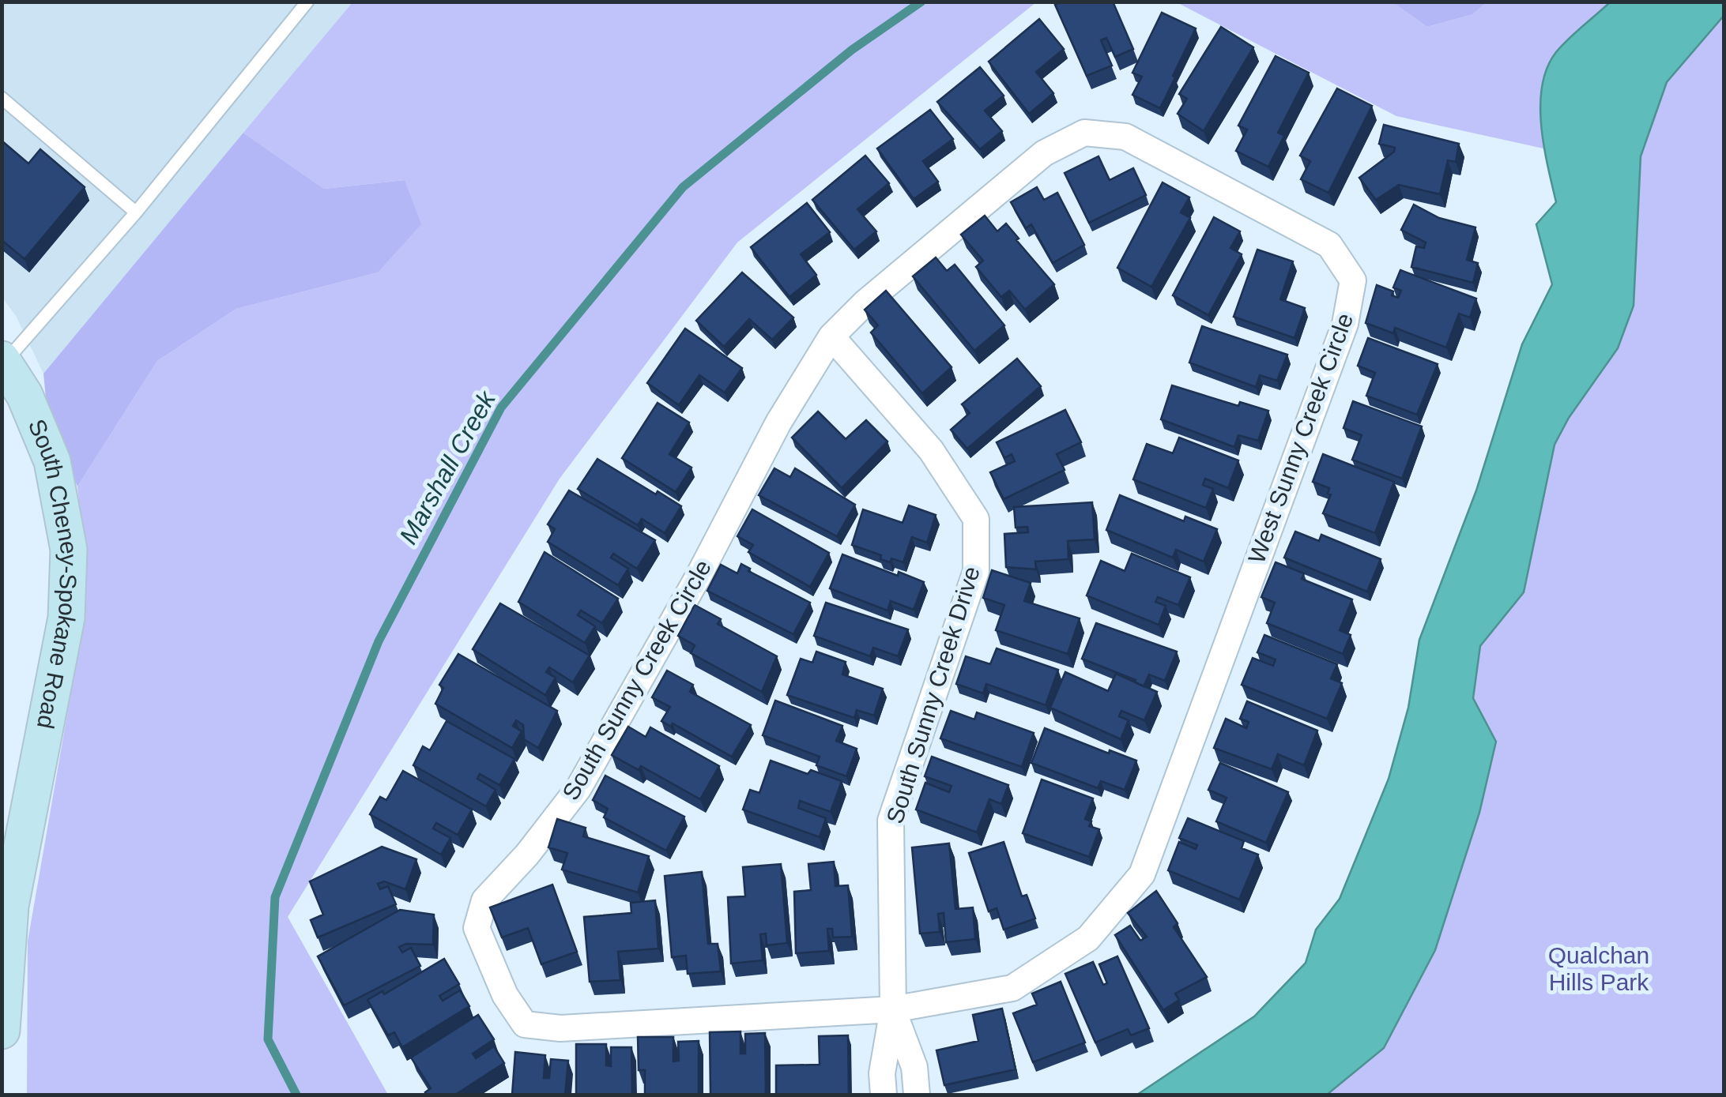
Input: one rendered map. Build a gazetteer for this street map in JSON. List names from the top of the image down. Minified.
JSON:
{"streets":{"main road":["South Cheney-Spokane Road"],"street":["West Sunny Creek Circle","South Sunny Creek Circle","South Sunny Creek Drive"]},"crossings":[["West Sunny Creek Circle","South Sunny Creek Circle"],["West Sunny Creek Circle","South Sunny Creek Drive"],["South Sunny Creek Circle","South Sunny Creek Drive"]],"water":["Marshall Creek"],"parks":["Qualchan Hills Park"]}
